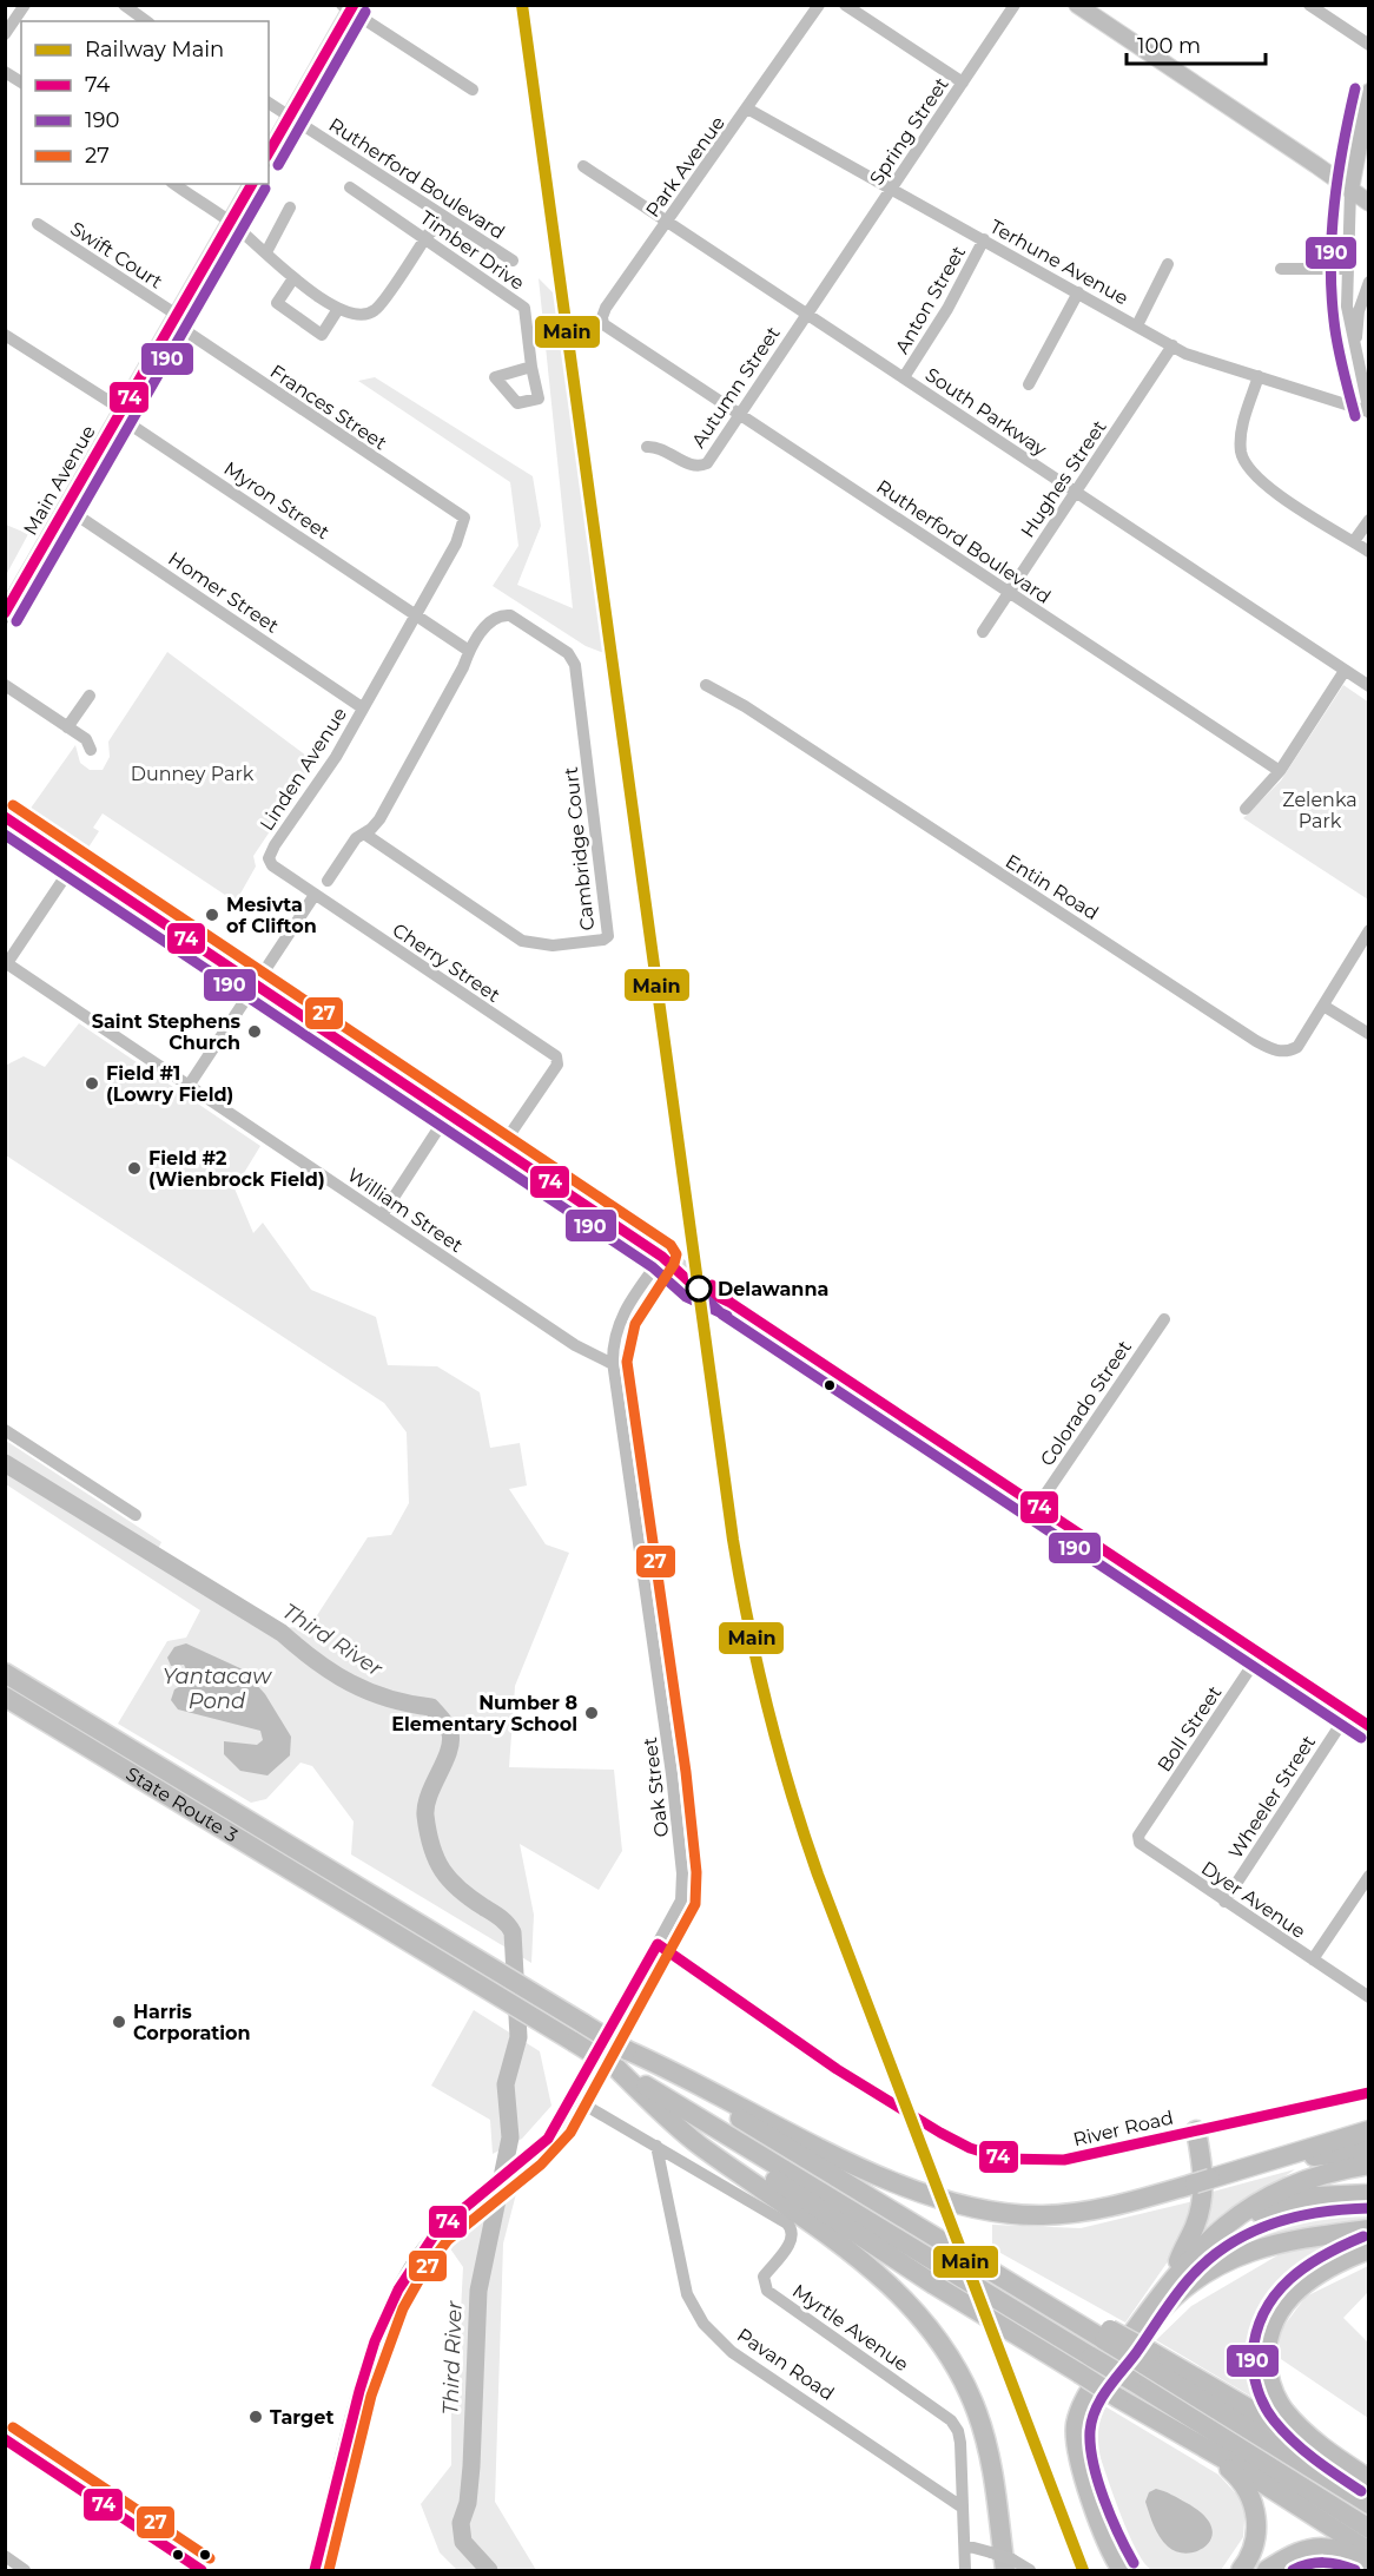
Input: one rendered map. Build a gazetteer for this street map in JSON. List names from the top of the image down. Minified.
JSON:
{"streets":{"highway":["State Route 3"],"main road":["Main Avenue"],"street":["Spring Street","Park Avenue","Rutherford Boulevard","Timber Drive","Swift Court","Terhune Avenue","Anton Street","Autumn Street","Frances Street","South Parkway","Hughes Street","Myron Street","Homer Street","Linden Avenue","Cambridge Court","Entin Road","Cherry Street","William Street","Colorado Street","Boll Street","Oak Street","Wheeler Street","Dyer Avenue","River Road","Myrtle Avenue","Pavan Road"]},"crossings":[["Spring Street","Terhune Avenue"],["Spring Street","Autumn Street"],["Park Avenue","Rutherford Boulevard"],["Park Avenue","Terhune Avenue"],["Park Avenue","South Parkway"],["Rutherford Boulevard","Autumn Street"],["Rutherford Boulevard","Hughes Street"],["Swift Court","Frances Street"],["Swift Court","Main Avenue"],["Terhune Avenue","Anton Street"],["Terhune Avenue","Hughes Street"],["Anton Street","South Parkway"],["Autumn Street","South Parkway"],["Frances Street","Main Avenue"],["Frances Street","Linden Avenue"],["South Parkway","Hughes Street"],["Main Avenue","Myron Street"],["Main Avenue","Homer Street"],["Myron Street","Linden Avenue"],["Homer Street","Linden Avenue"],["Linden Avenue","Cherry Street"],["William Street","Oak Street"],["Boll Street","Dyer Avenue"],["Oak Street","River Road"],["Wheeler Street","Dyer Avenue"],["Myrtle Avenue","Pavan Road"]],"water":["Third River","Yantacaw Pond"],"parks":["Dunney Park","Zelenka Park"],"places":["Mesivta of Clifton","Saint Stephens Church","Field #1 (Lowry Field)","Field #2 (Wienbrock Field)","Delawanna","Number 8 Elementary School","Harris Corporation","Target"],"lines":["rail line Main","transit line 74","transit line 190","transit line 27"],"legend":["Railway Main","74","190","27"],"scale_bar":"100 m"}
